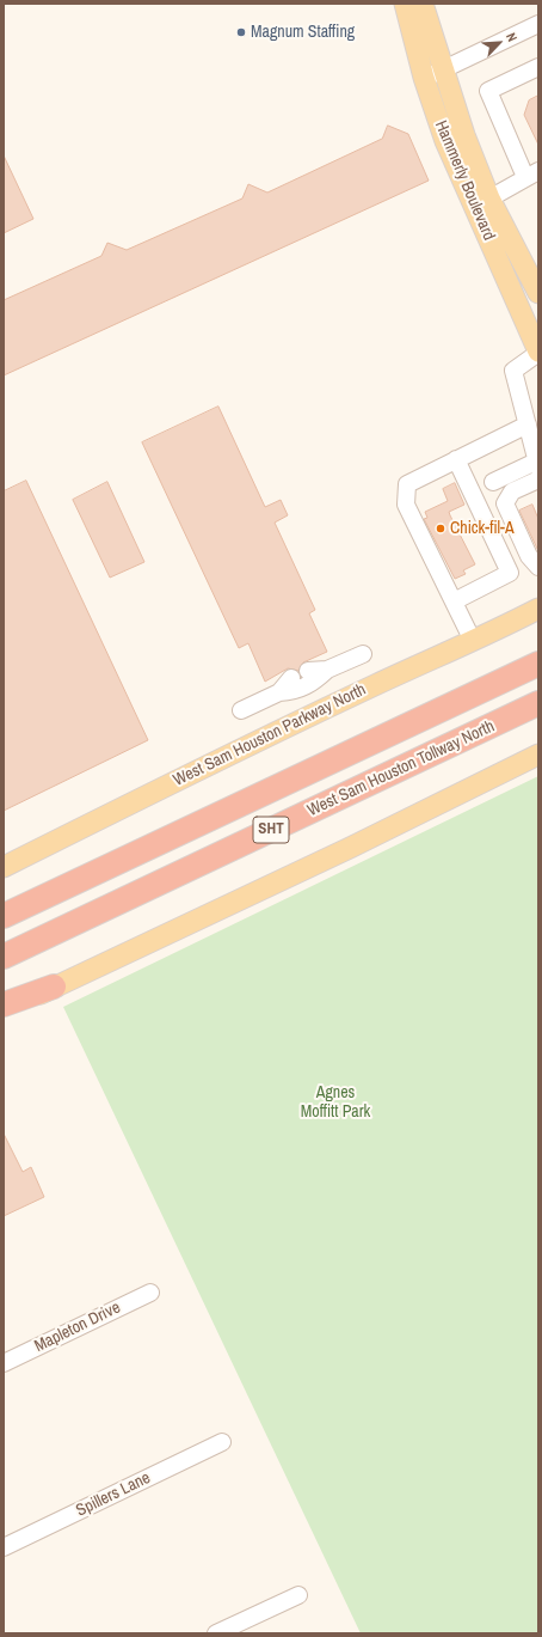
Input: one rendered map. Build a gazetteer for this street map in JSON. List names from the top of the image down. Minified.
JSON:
{"streets":{"highway":["West Sam Houston Tollway North","SHT"],"main road":["Hammerly Boulevard","West Sam Houston Parkway North"],"street":["Mapleton Drive","Spillers Lane"]},"parks":["Agnes Moffitt Park"],"places":["Magnum Staffing","Chick-fil-A"],"north":"top right"}
